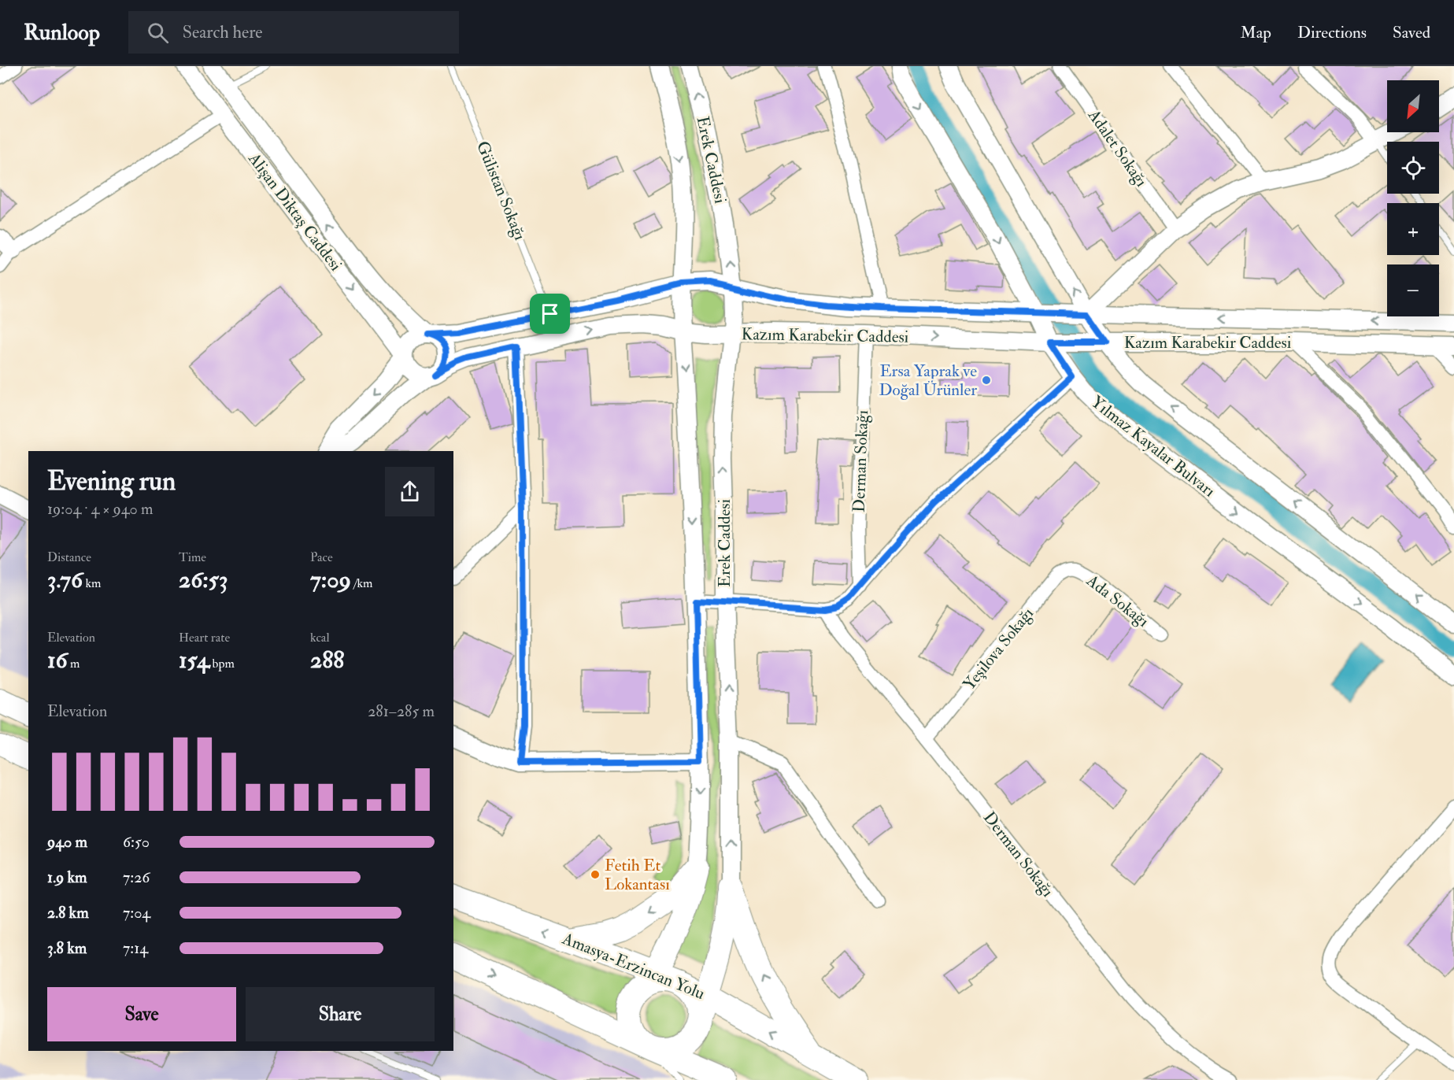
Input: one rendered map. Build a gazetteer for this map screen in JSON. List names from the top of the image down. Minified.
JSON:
{"streets":{"highway":["Amasya-Erzincan Yolu"],"street":["Adalet Sokağı","Erek Caddesi","Alişan Diktaş Caddesi","Kazım Karabekir Caddesi","Yılmaz Kayalar Bulvarı","Derman Sokağı","Ada Sokağı","Yeşilova Sokağı"],"lane":["Gülistan Sokağı"]},"crossings":[["Erek Caddesi","Kazım Karabekir Caddesi"],["Gülistan Sokağı","Kazım Karabekir Caddesi"],["Alişan Diktaş Caddesi","Kazım Karabekir Caddesi"],["Kazım Karabekir Caddesi","Yılmaz Kayalar Bulvarı"],["Kazım Karabekir Caddesi","Derman Sokağı"],["Derman Sokağı","Yeşilova Sokağı"],["Ada Sokağı","Yeşilova Sokağı"]],"places":["Ersa Yaprak ve Doğal Ürünler","Fetih Et Lokantası"],"north":"bottom left","page":{"header":"Runloop","search":"Search here","nav":["Map","Directions","Saved"],"map_buttons":["+","−"],"heading":["Evening run","19:04 · 4 × 940 m"],"stats":[["Distance","3.76 km"],["Time","26:53"],["Pace","7:09 /km"],["Elevation","16 m"],["Heart rate","154 bpm"],["kcal","288"]],"chart":["Elevation","281–285 m"],"list":[{"name":"940 m","note":"6:50"},{"name":"1.9 km","note":"7:26"},{"name":"2.8 km","note":"7:04"},{"name":"3.8 km","note":"7:14"}],"buttons":["Save","Share"]}}
